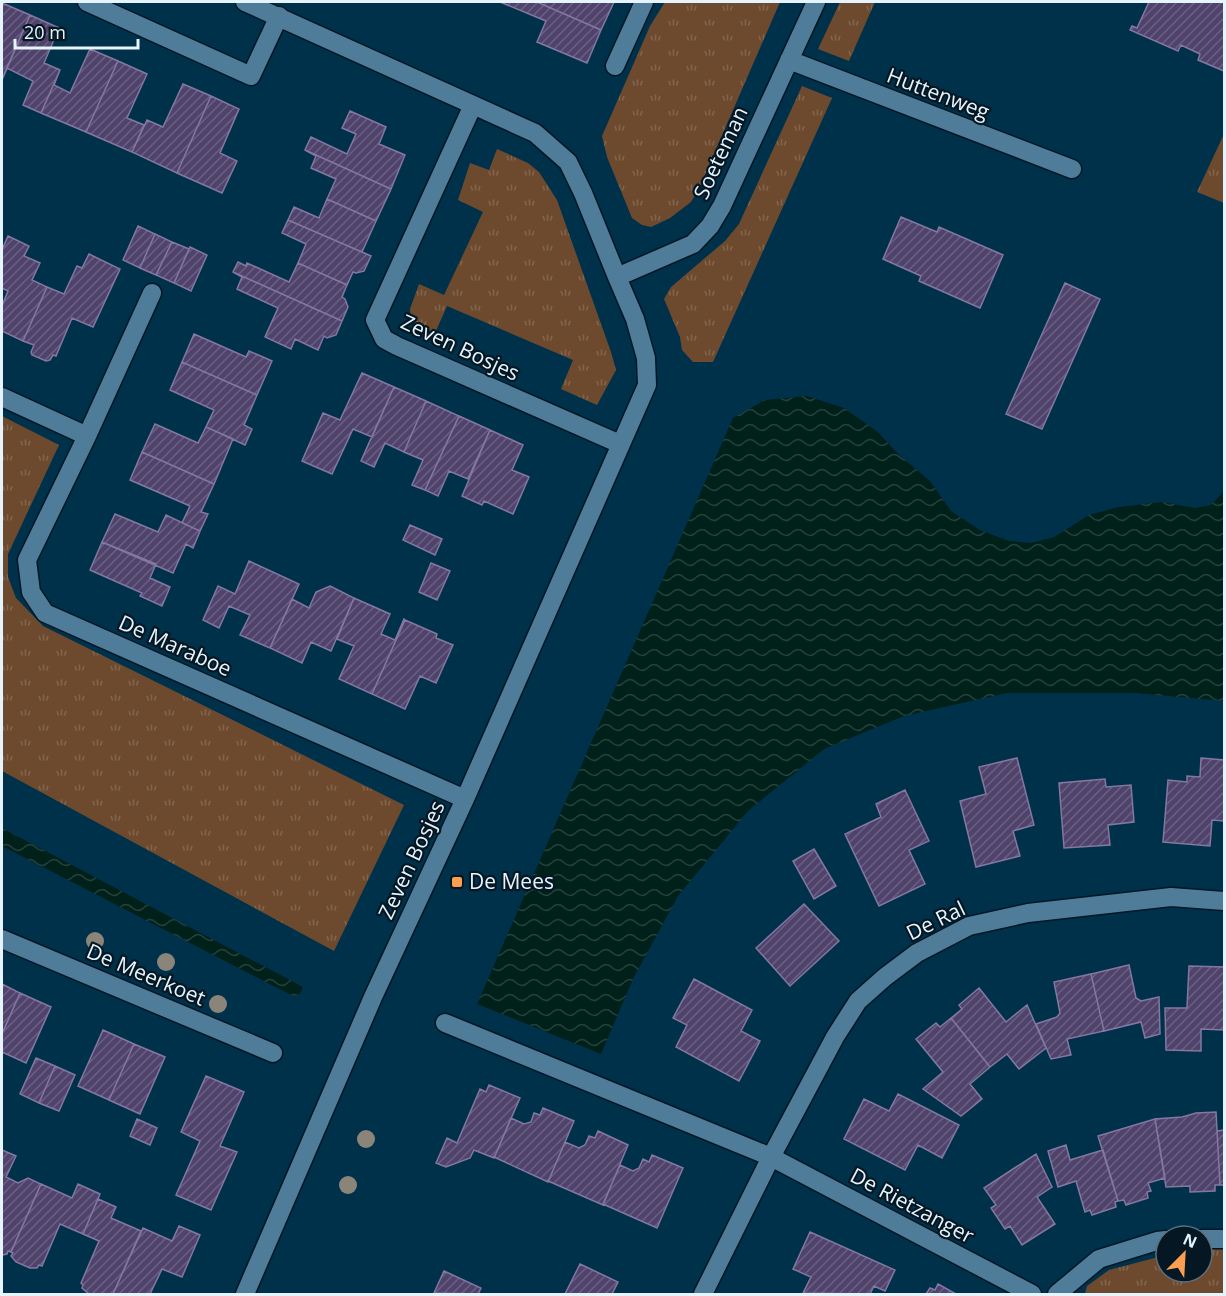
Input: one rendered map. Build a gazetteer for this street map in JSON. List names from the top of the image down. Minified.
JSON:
{"streets":{"street":["Huttenweg","Soeteman","Zeven Bosjes","De Maraboe","De Ral","De Meerkoet","De Rietzanger"]},"crossings":[["Huttenweg","Soeteman"],["Soeteman","Zeven Bosjes"],["Zeven Bosjes","De Maraboe"],["De Ral","De Rietzanger"]],"places":{"transit":["De Mees"]},"scale_bar":"20 m","north":"top right"}
